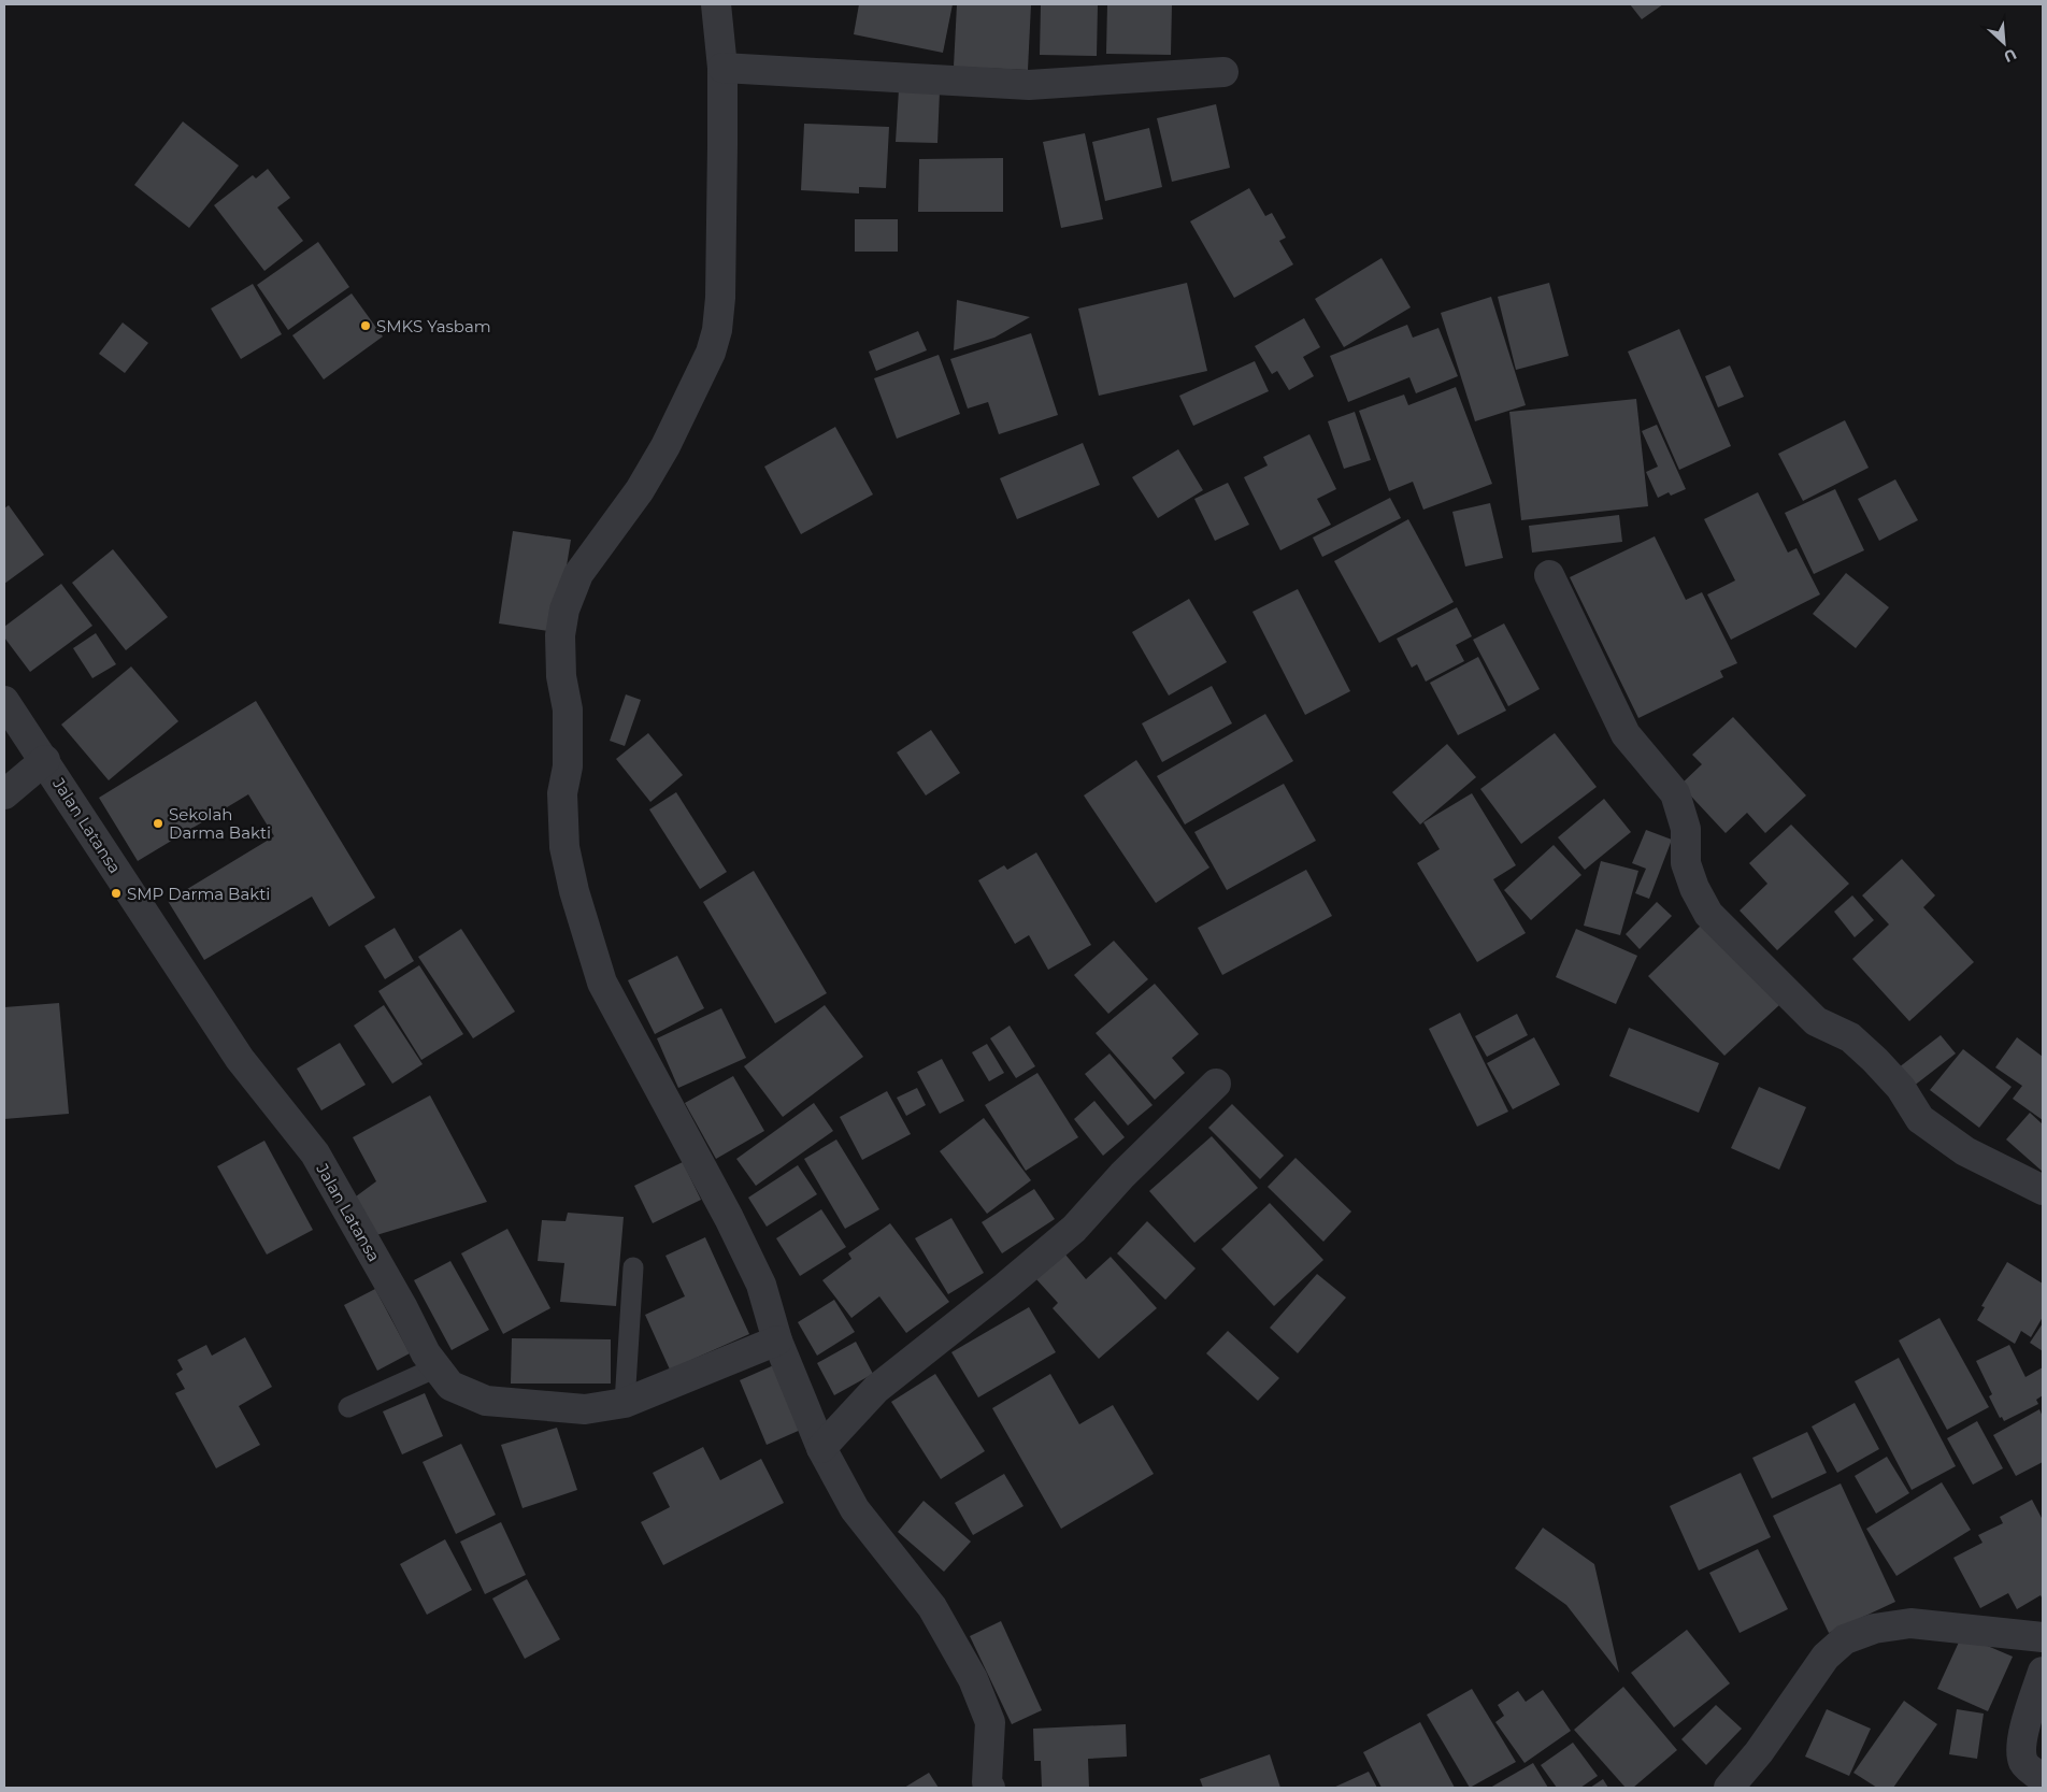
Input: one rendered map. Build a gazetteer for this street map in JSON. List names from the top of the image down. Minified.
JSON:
{"streets":{"street":["Jalan Latansa"]},"places":["SMKS Yasbam","Sekolah Darma Bakti","SMP Darma Bakti"],"north":"bottom right"}
